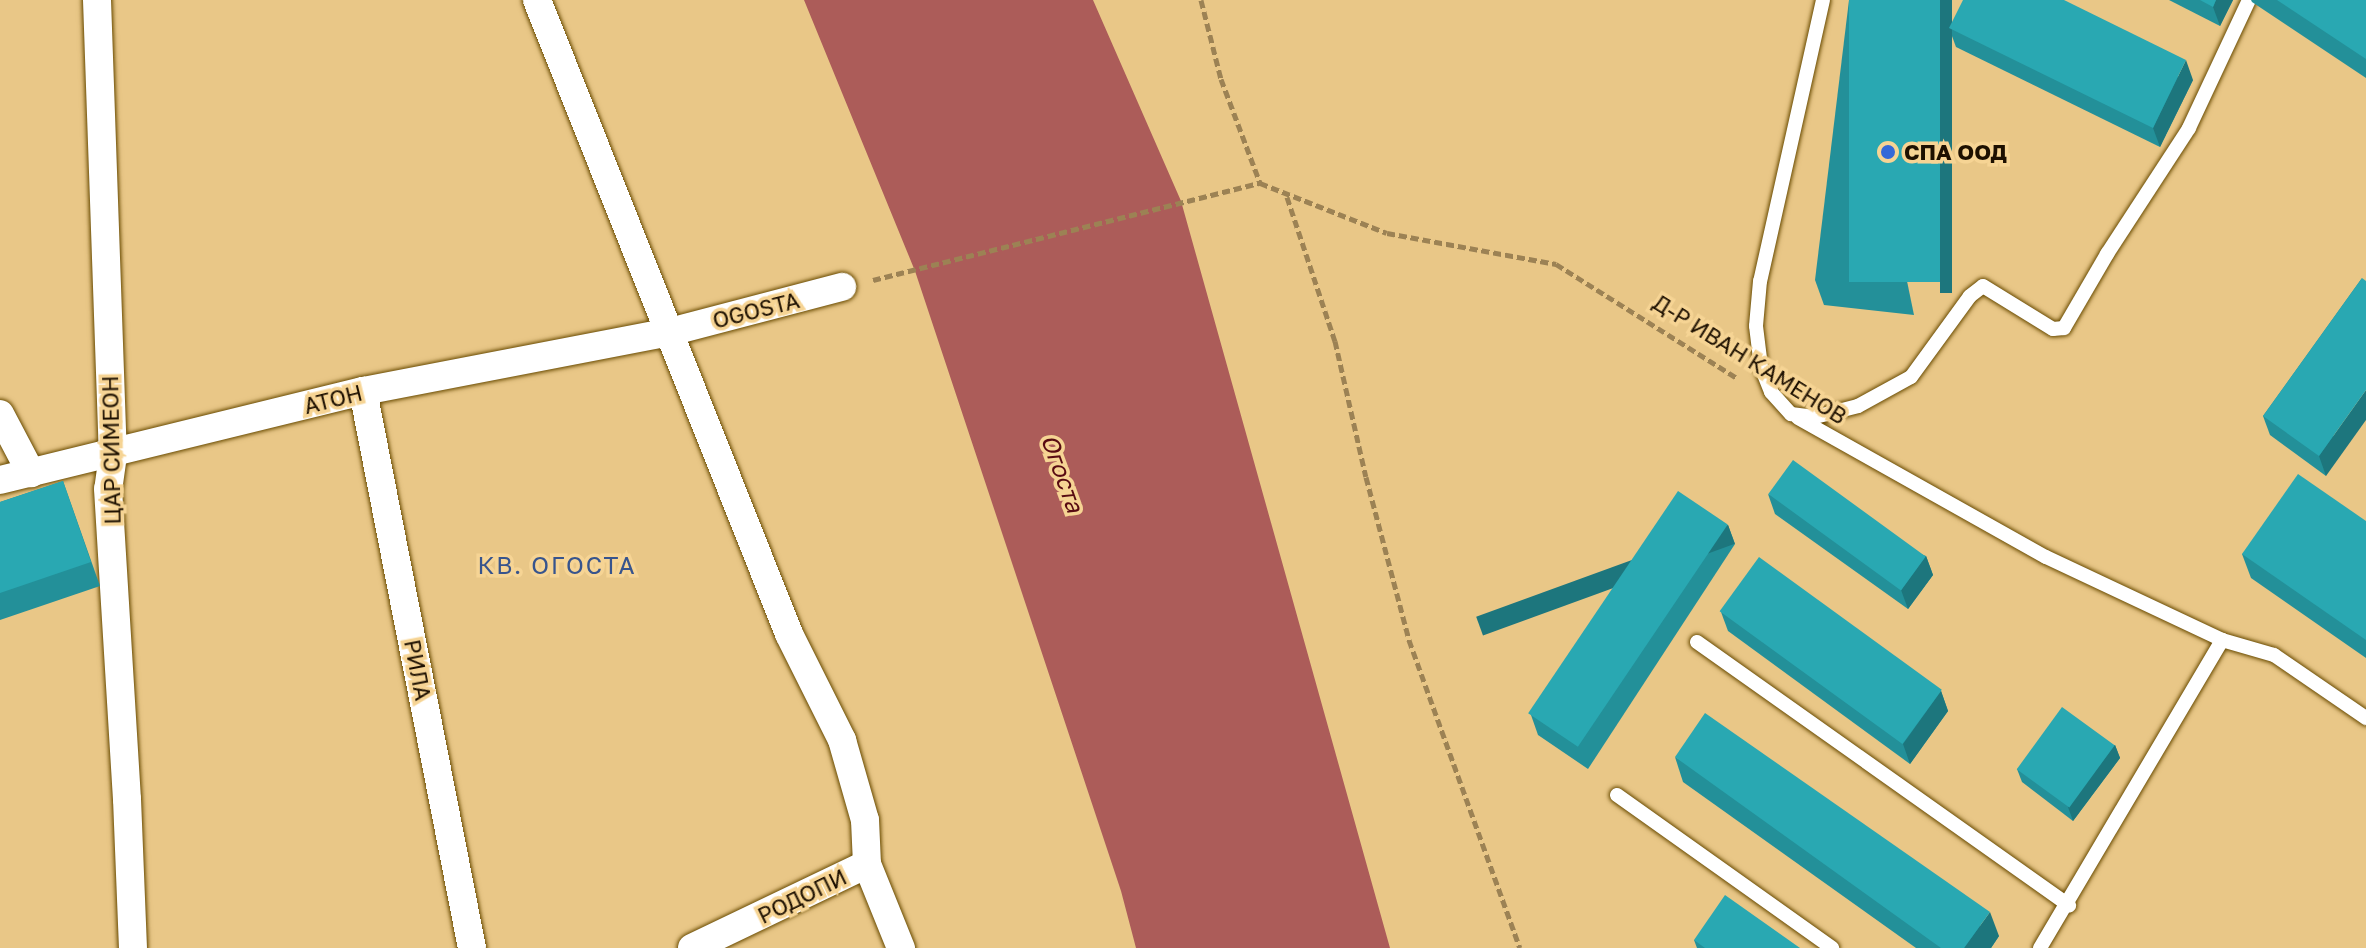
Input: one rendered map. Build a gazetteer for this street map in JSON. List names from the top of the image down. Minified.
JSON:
{"streets":{"street":["OGOSTA","АТОН","ЦАР СИМЕОН","РИЛА","РОДОПИ"],"lane":["Д-Р ИВАН КАМЕНОВ"]},"crossings":[["OGOSTA","АТОН"],["АТОН","ЦАР СИМЕОН"],["АТОН","РИЛА"]],"districts":["КВ. ОГОСТА"],"water":["Огоста"],"places":["СПА ООД"]}
